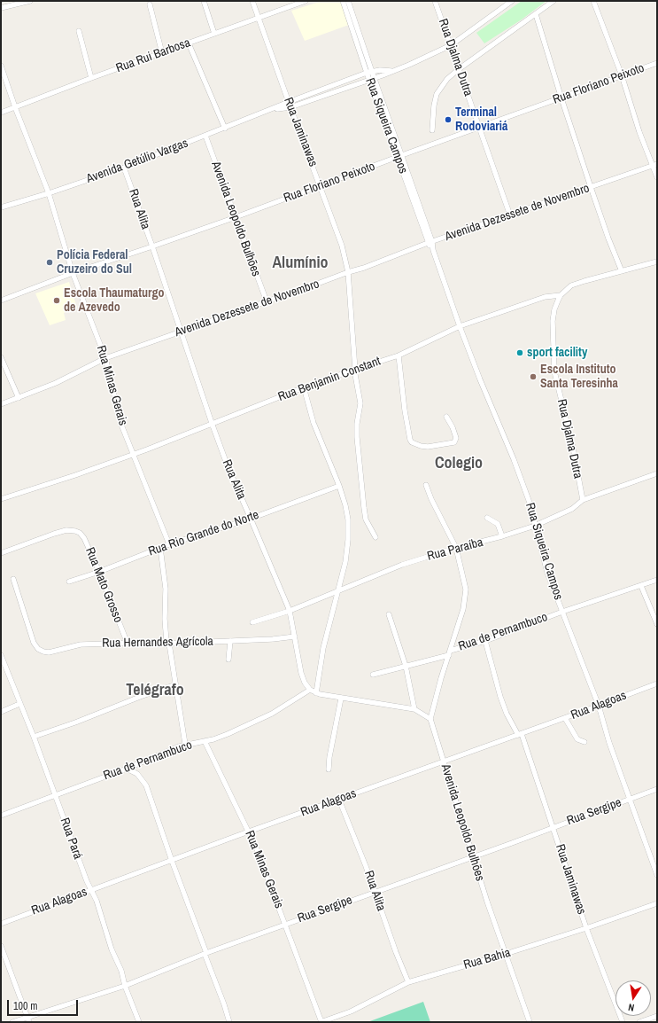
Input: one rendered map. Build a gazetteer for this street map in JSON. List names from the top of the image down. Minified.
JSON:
{"streets":{"street":["Rua Rui Barbosa","Rua Djalma Dutra","Rua Floriano Peixoto","Rua Siqueira Campos","Rua Jaminawas","Avenida Getúlio Vargas","Rua Alita","Avenida Dezessete de Novembro","Avenida Leopoldo Bulhões","Rua Benjamin Constant","Rua Minas Gerais","Rua Rio Grande do Norte","Rua Paraíba","Rua Mato Grosso","Rua de Pernambuco","Rua Hernandes Agrícola","Rua Alagoas","Rua Sergipe","Rua Pará","Rua Bahia"]},"crossings":[["Rua Rui Barbosa","Rua Jaminawas"],["Rua Rui Barbosa","Rua Minas Gerais"],["Rua Djalma Dutra","Rua Floriano Peixoto"],["Rua Djalma Dutra","Avenida Getúlio Vargas"],["Rua Djalma Dutra","Avenida Dezessete de Novembro"],["Rua Djalma Dutra","Rua Benjamin Constant"],["Rua Djalma Dutra","Rua Paraíba"],["Rua Floriano Peixoto","Rua Siqueira Campos"],["Rua Floriano Peixoto","Rua Jaminawas"],["Rua Floriano Peixoto","Rua Alita"],["Rua Floriano Peixoto","Avenida Leopoldo Bulhões"],["Rua Floriano Peixoto","Rua Minas Gerais"],["Rua Siqueira Campos","Avenida Getúlio Vargas"],["Rua Siqueira Campos","Avenida Dezessete de Novembro"],["Rua Siqueira Campos","Rua Benjamin Constant"],["Rua Siqueira Campos","Rua Paraíba"],["Rua Siqueira Campos","Rua de Pernambuco"],["Rua Siqueira Campos","Rua Alagoas"],["Rua Siqueira Campos","Rua Sergipe"],["Rua Jaminawas","Avenida Getúlio Vargas"],["Rua Jaminawas","Avenida Dezessete de Novembro"],["Rua Jaminawas","Rua Benjamin Constant"],["Rua Jaminawas","Rua de Pernambuco"],["Rua Jaminawas","Rua Alagoas"],["Rua Jaminawas","Rua Sergipe"],["Rua Jaminawas","Rua Bahia"],["Avenida Getúlio Vargas","Rua Alita"],["Avenida Getúlio Vargas","Avenida Leopoldo Bulhões"],["Avenida Getúlio Vargas","Rua Minas Gerais"],["Rua Alita","Avenida Dezessete de Novembro"],["Rua Alita","Rua Benjamin Constant"],["Rua Alita","Rua Rio Grande do Norte"],["Rua Alita","Rua Paraíba"],["Rua Alita","Rua de Pernambuco"],["Rua Alita","Rua Hernandes Agrícola"],["Rua Alita","Rua Alagoas"],["Rua Alita","Rua Sergipe"],["Rua Alita","Rua Bahia"],["Avenida Dezessete de Novembro","Avenida Leopoldo Bulhões"],["Avenida Dezessete de Novembro","Rua Minas Gerais"],["Avenida Leopoldo Bulhões","Rua Alagoas"],["Avenida Leopoldo Bulhões","Rua Sergipe"],["Avenida Leopoldo Bulhões","Rua Bahia"],["Rua Benjamin Constant","Rua Minas Gerais"],["Rua Minas Gerais","Rua Rio Grande do Norte"],["Rua Minas Gerais","Rua de Pernambuco"],["Rua Minas Gerais","Rua Alagoas"],["Rua Minas Gerais","Rua Sergipe"],["Rua Minas Gerais","Rua Bahia"],["Rua Rio Grande do Norte","Rua Mato Grosso"],["Rua Mato Grosso","Rua Hernandes Agrícola"],["Rua de Pernambuco","Rua Pará"],["Rua Alagoas","Rua Pará"],["Rua Sergipe","Rua Pará"]],"districts":["Alumínio","Colegio","Telégrafo"],"places":["Terminal Rodoviariá","Polícia Federal Cruzeiro do Sul","Escola Thaumaturgo de Azevedo","sport facility","Escola Instituto Santa Teresinha"],"scale_bar":"100 m","north":"bottom"}
